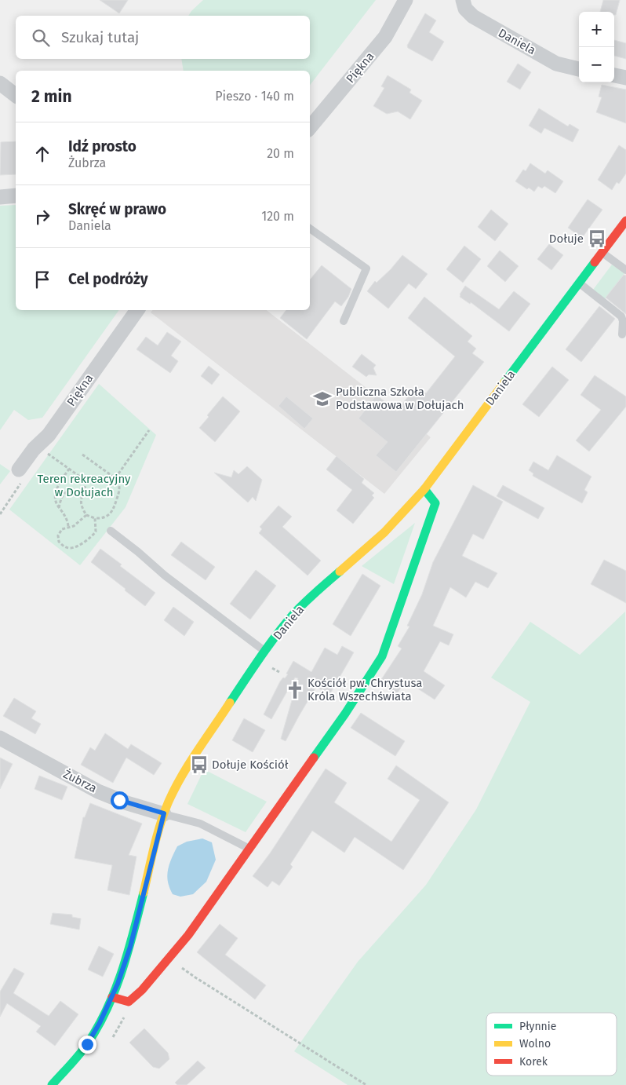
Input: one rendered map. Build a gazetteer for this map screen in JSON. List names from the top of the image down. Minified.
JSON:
{"streets":{"street":["Daniela","Piękna","Żubrza"]},"crossings":[["Daniela","Żubrza"]],"parks":["Teren rekreacyjny w Dołujach"],"places":{"bus stop":["Dołuje","Dołuje Kościół"],"school or university":["Publiczna Szkoła Podstawowa w Dołujach"],"church":["Kościół pw. Chrystusa Króla Wszechświata"]},"legend":["Płynnie","Wolno","Korek"],"page":{"map_buttons":["+","−"],"search":"Szukaj tutaj","heading":["2 min","Pieszo · 140 m"],"list":[["Idź prosto","Żubrza","20 m"],["Skręć w prawo","Daniela","120 m"],"Cel podróży"]}}
